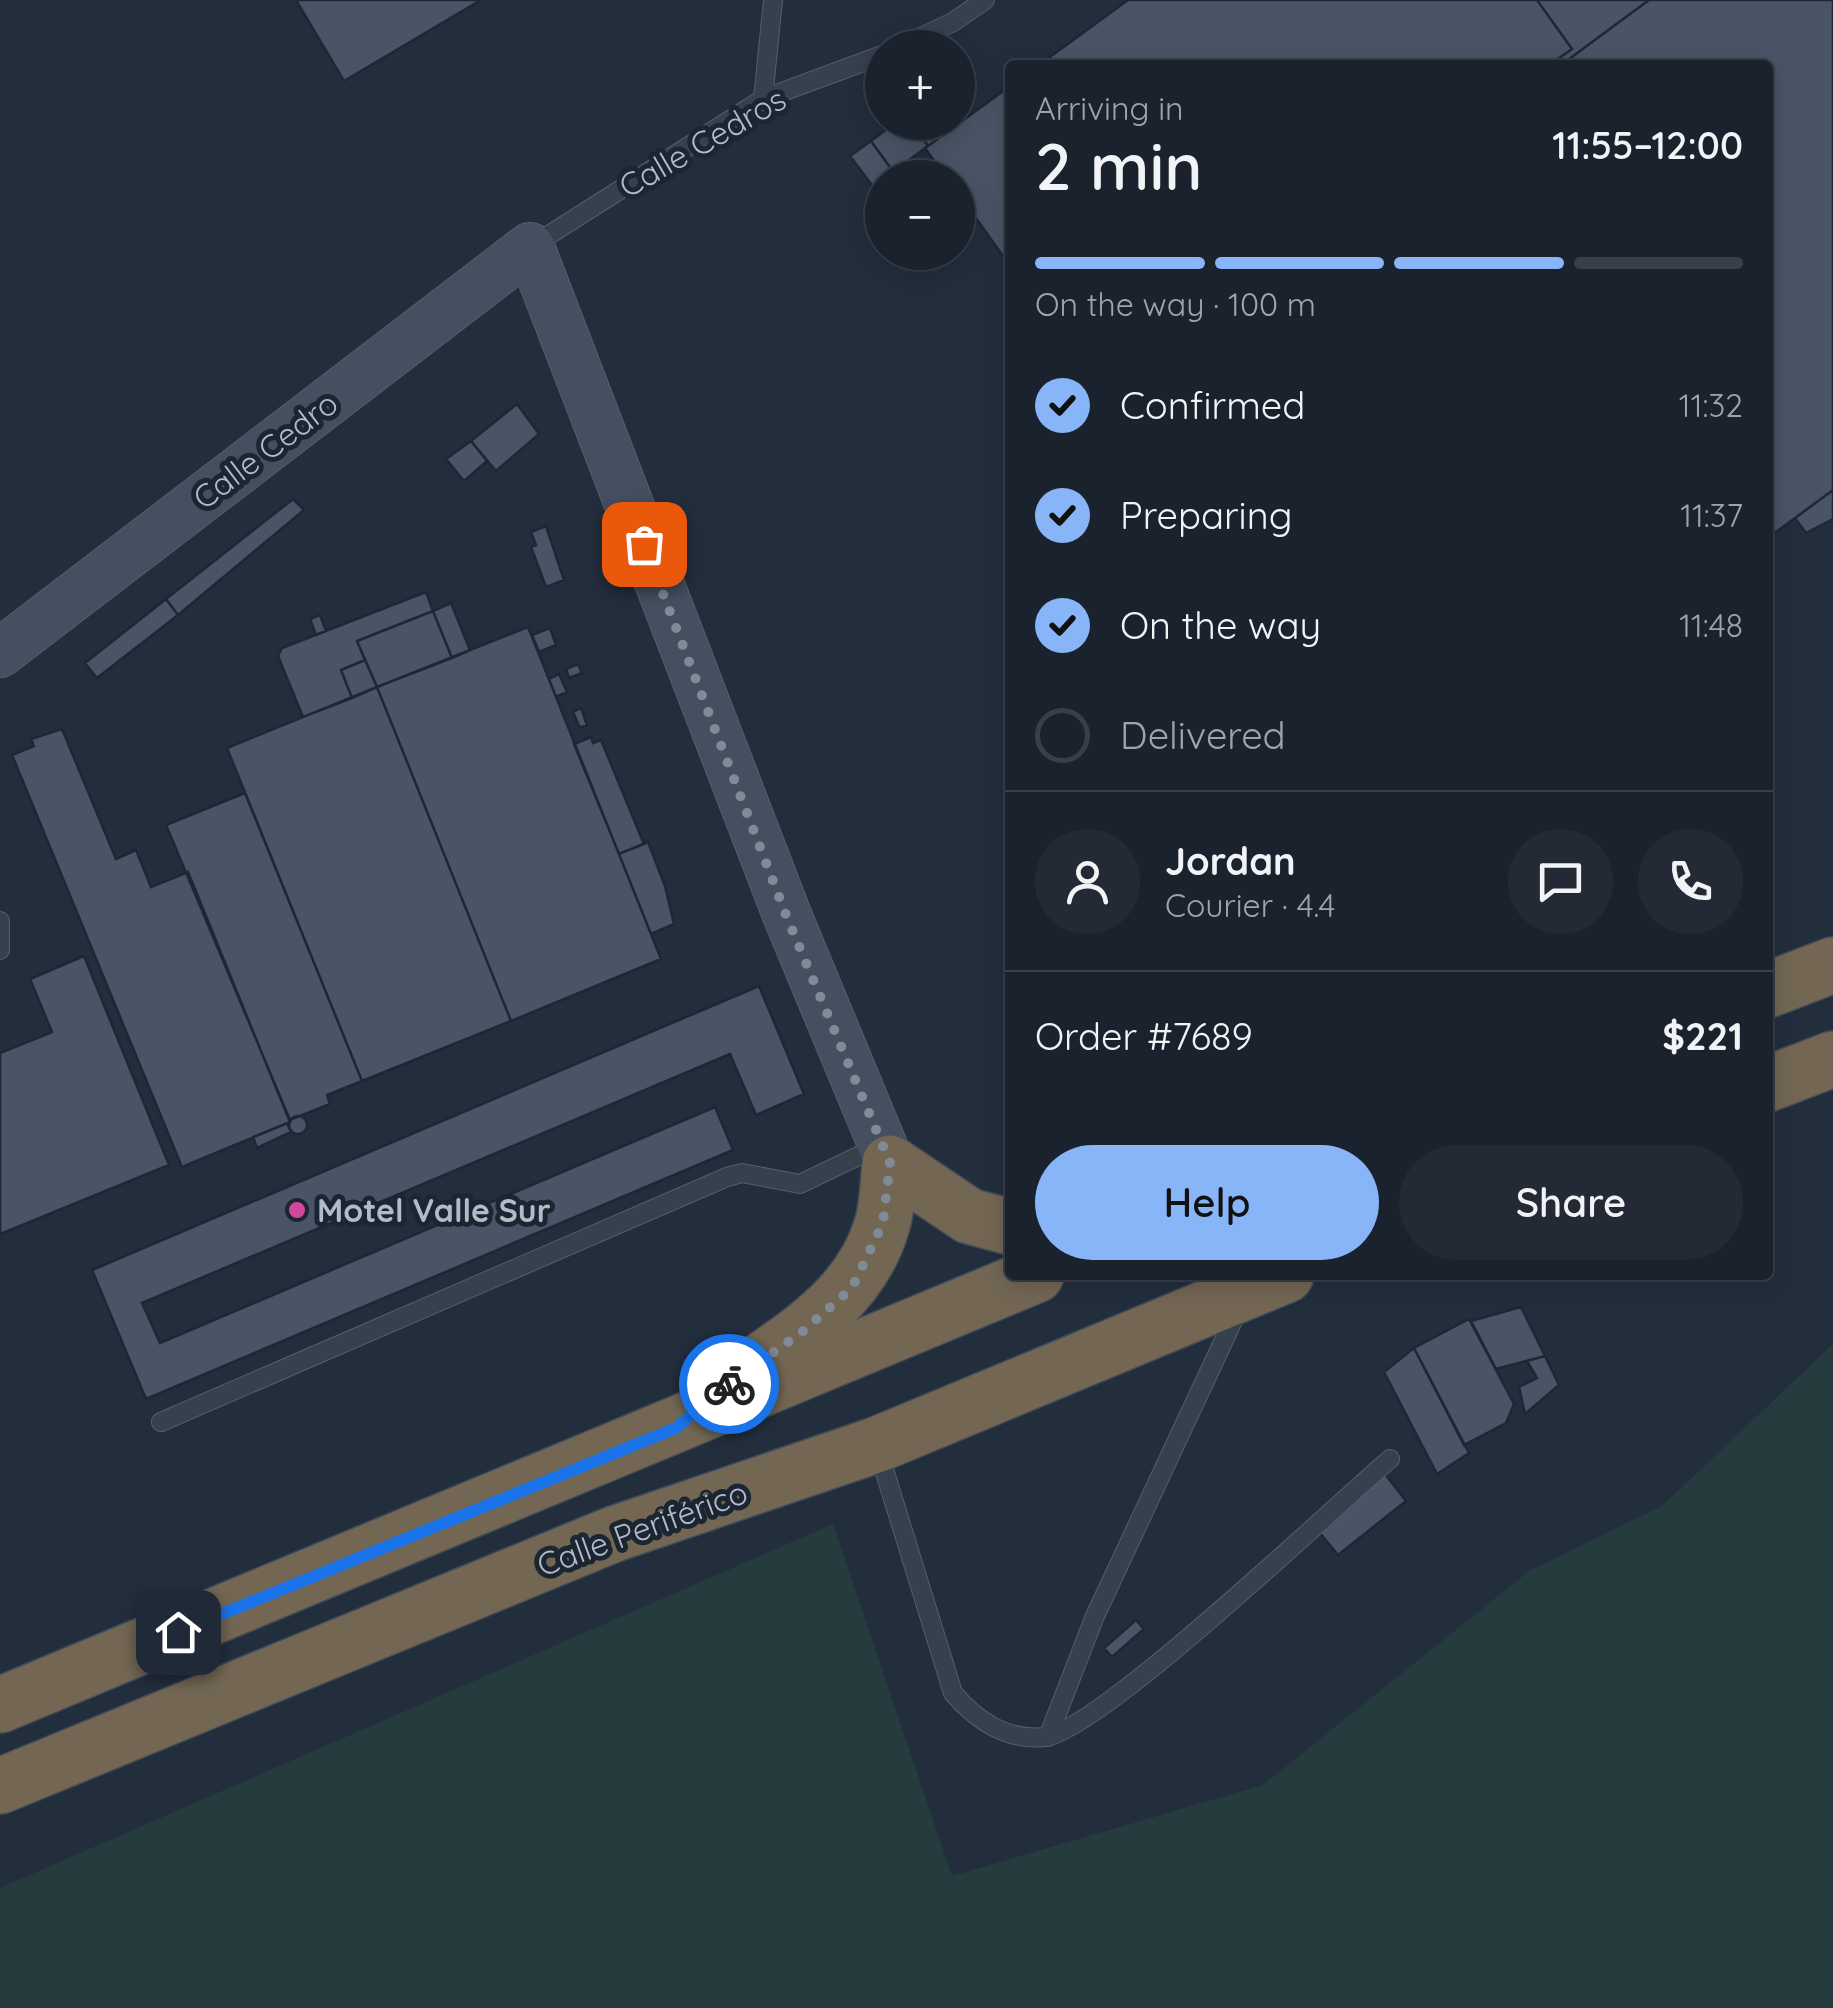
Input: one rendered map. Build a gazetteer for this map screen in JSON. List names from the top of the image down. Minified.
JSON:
{"streets":{"highway":["Calle Periférico"],"street":["Calle Cedro"],"lane":["Calle Cedros"]},"crossings":[["Calle Cedros","Calle Cedro"]],"places":["Motel Valle Sur"],"page":{"map_buttons":["+","−"],"heading":["2 min","Arriving in","11:55–12:00"],"panel":["Jordan","Courier · 4.4","Order #7689","$221"],"bar":"On the way · 100 m","list":[["Confirmed","11:32"],["Preparing","11:37"],["On the way","11:48"],"Delivered"],"buttons":["Help","Share"]}}
